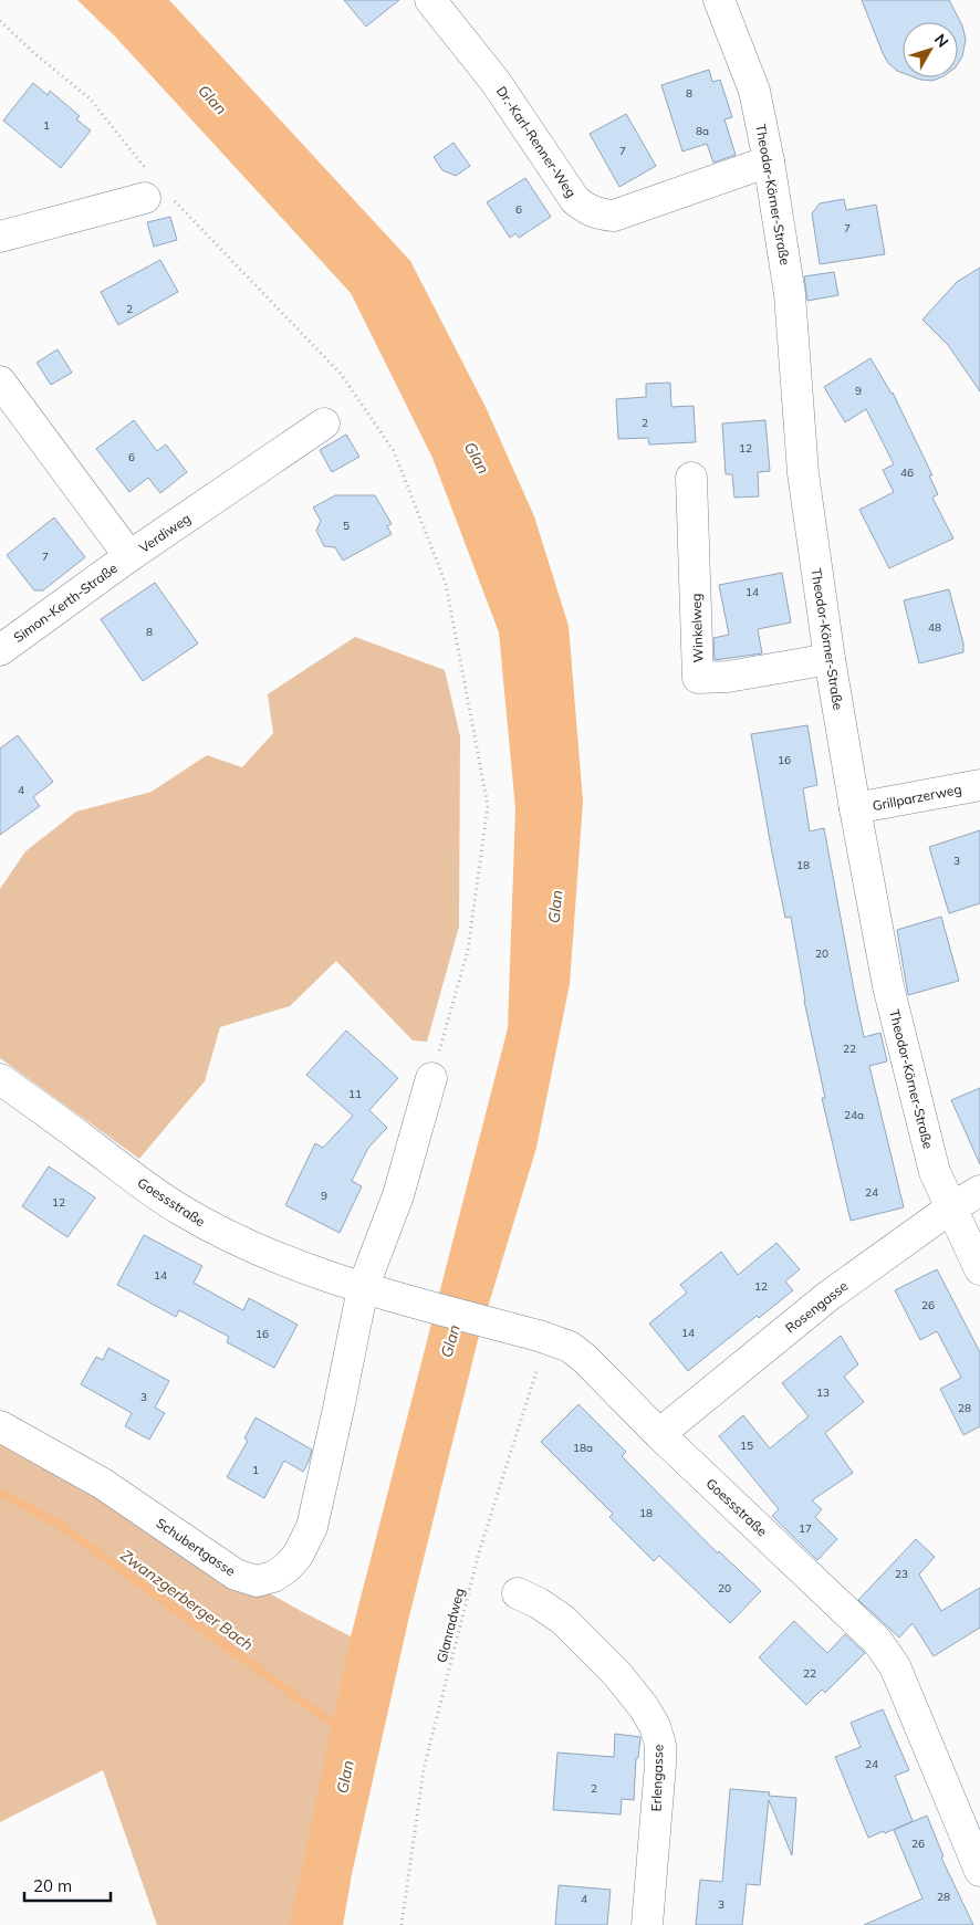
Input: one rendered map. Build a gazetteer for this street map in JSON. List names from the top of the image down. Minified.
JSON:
{"streets":{"street":["Dr.-Karl-Renner-Weg","Theodor-Körner-Straße","Verdiweg","Simon-Kerth-Straße","Winkelweg","Grillparzerweg","Goessstraße","Rosengasse","Schubertgasse","Erlengasse"],"path":["Glanradweg"]},"crossings":[["Dr.-Karl-Renner-Weg","Theodor-Körner-Straße"],["Theodor-Körner-Straße","Winkelweg"],["Theodor-Körner-Straße","Grillparzerweg"],["Theodor-Körner-Straße","Rosengasse"],["Verdiweg","Simon-Kerth-Straße"],["Goessstraße","Rosengasse"],["Goessstraße","Schubertgasse"],["Goessstraße","Glanradweg"]],"water":["Glan","Zwanzgerberger Bach"],"house_numbers":["8","1","8a","7","6","7","2","9","2","12","6","46","5","7","14","48","8","16","4","3","18","20","22","11","24a","24","9","12","14","12","26","14","16","13","3","28","15","18a","1","18","17","23","20","22","24","2","26","28","4","3"],"scale_bar":"20 m","north":"top right"}
